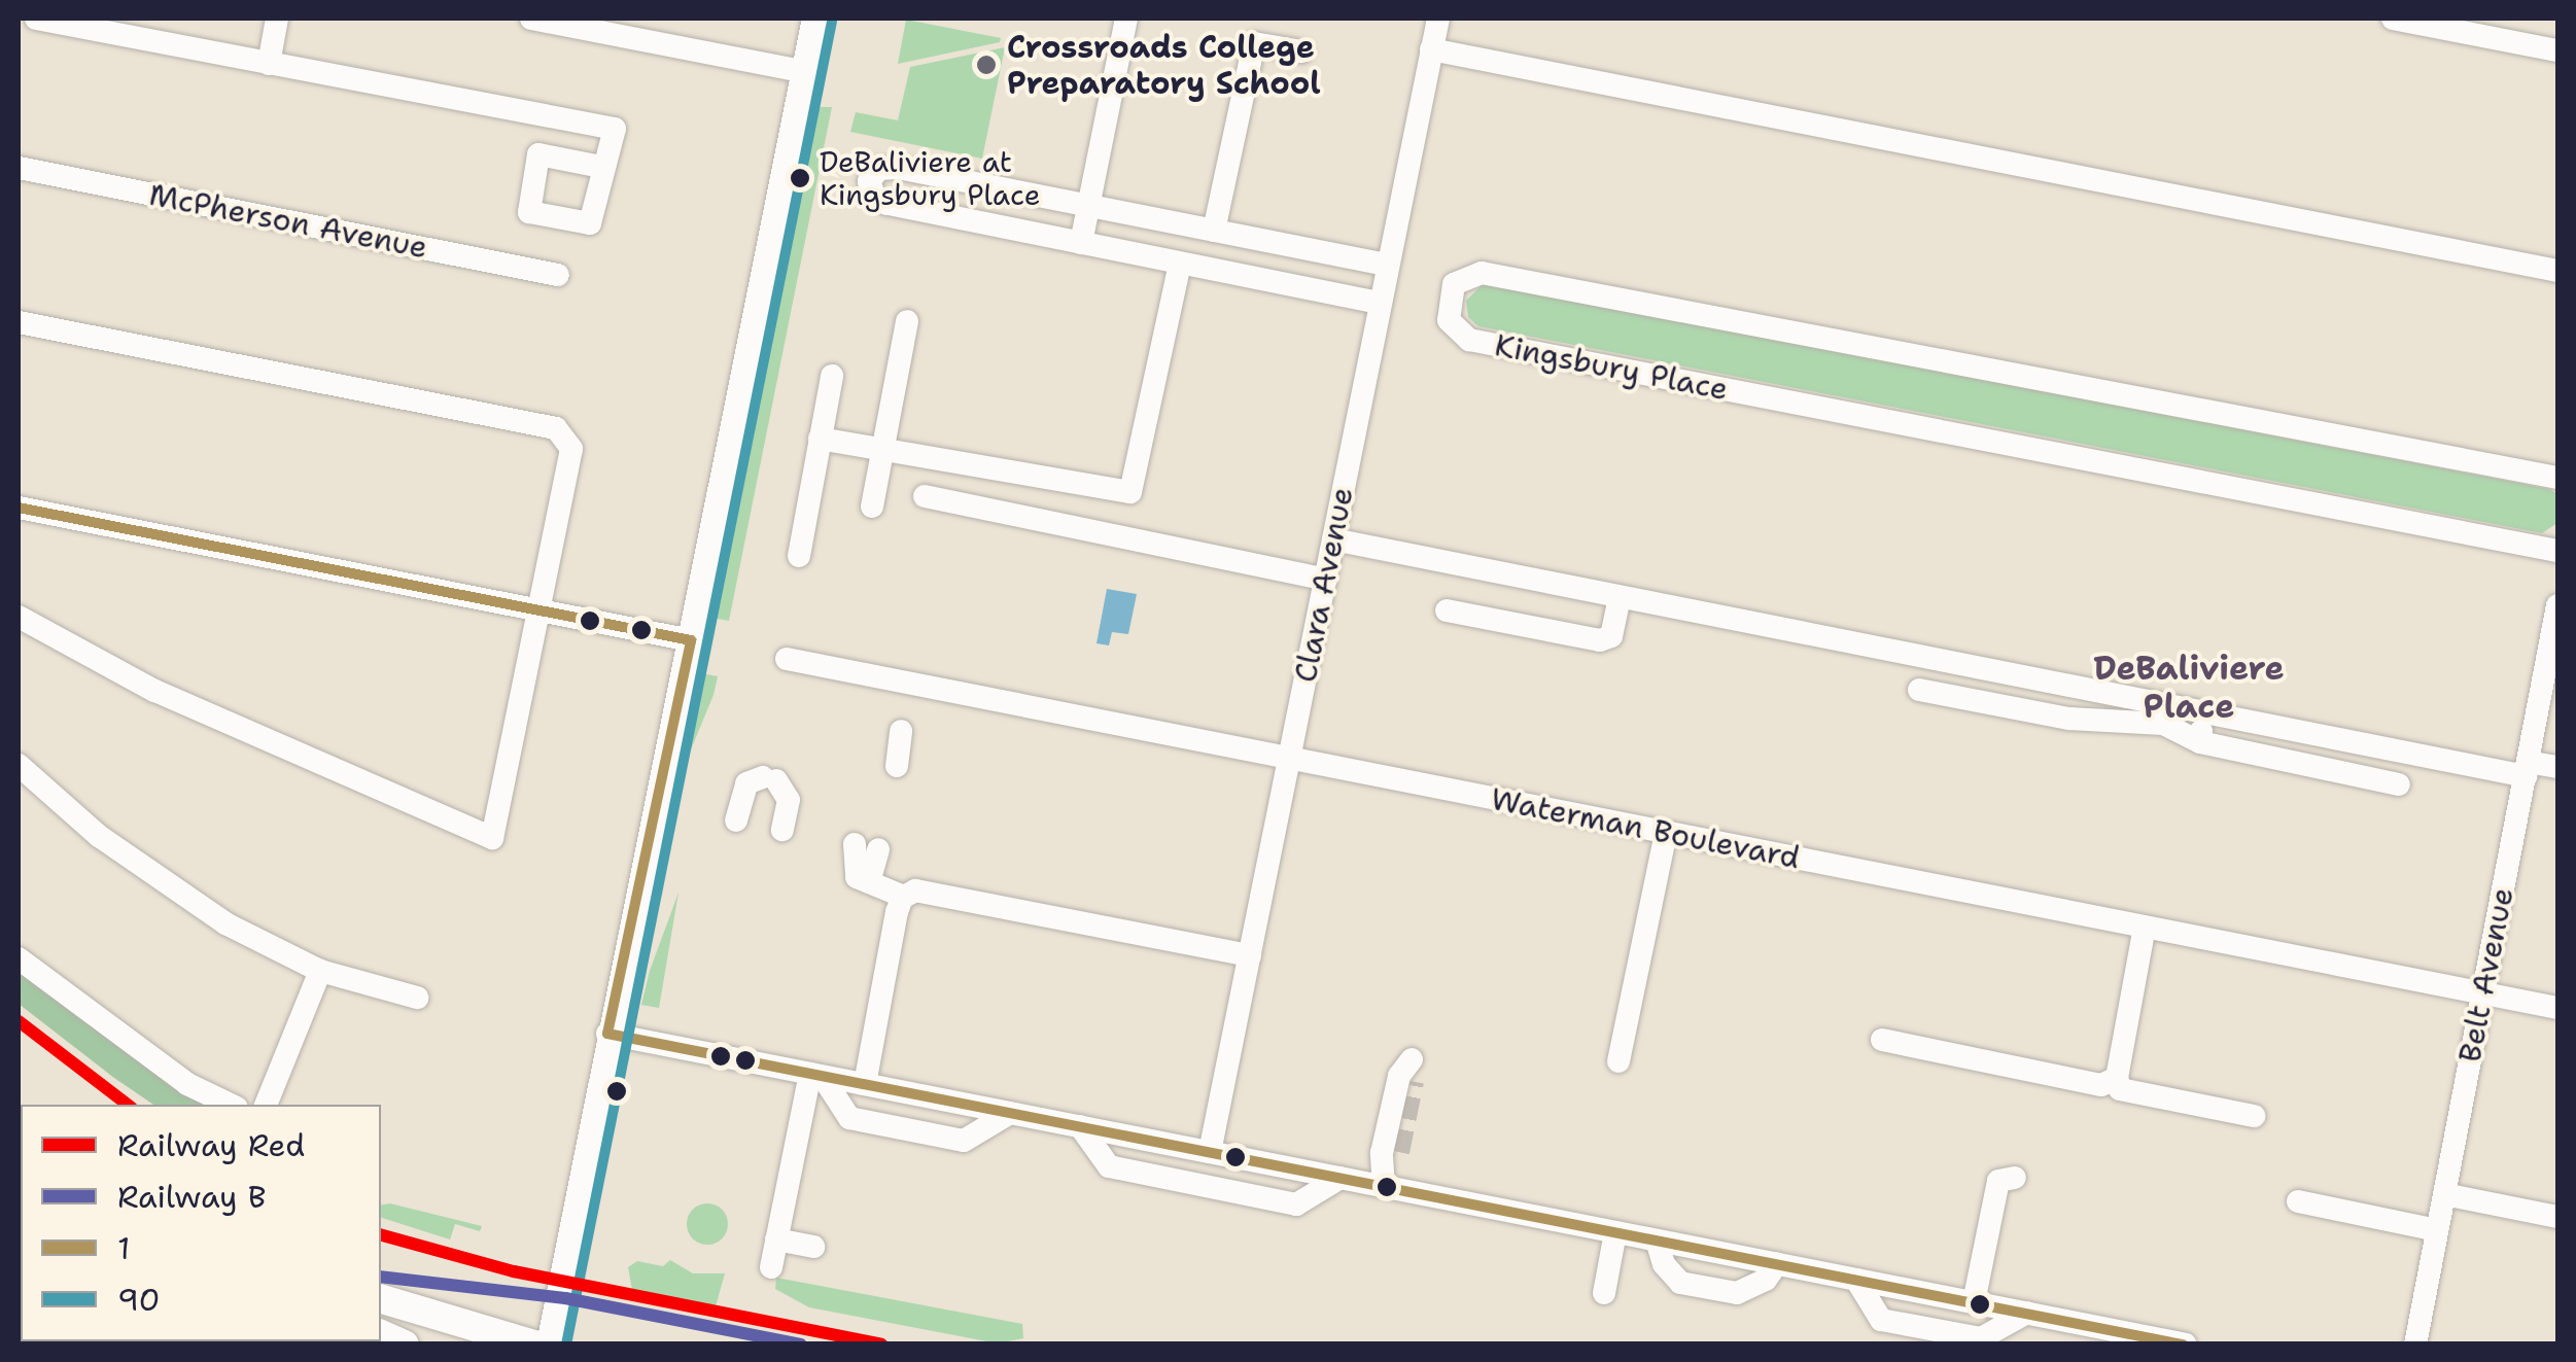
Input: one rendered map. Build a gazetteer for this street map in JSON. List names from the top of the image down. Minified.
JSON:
{"streets":{"street":["McPherson Avenue","Kingsbury Place","Clara Avenue","Waterman Boulevard","Belt Avenue"]},"crossings":[["Clara Avenue","Waterman Boulevard"],["Waterman Boulevard","Belt Avenue"]],"districts":["DeBaliviere Place"],"places":["Crossroads College Preparatory School","DeBaliviere at Kingsbury Place"],"lines":["transit line 90","transit line 1","rail line Red","rail line B"],"legend":["Railway Red","Railway B","1","90"]}
